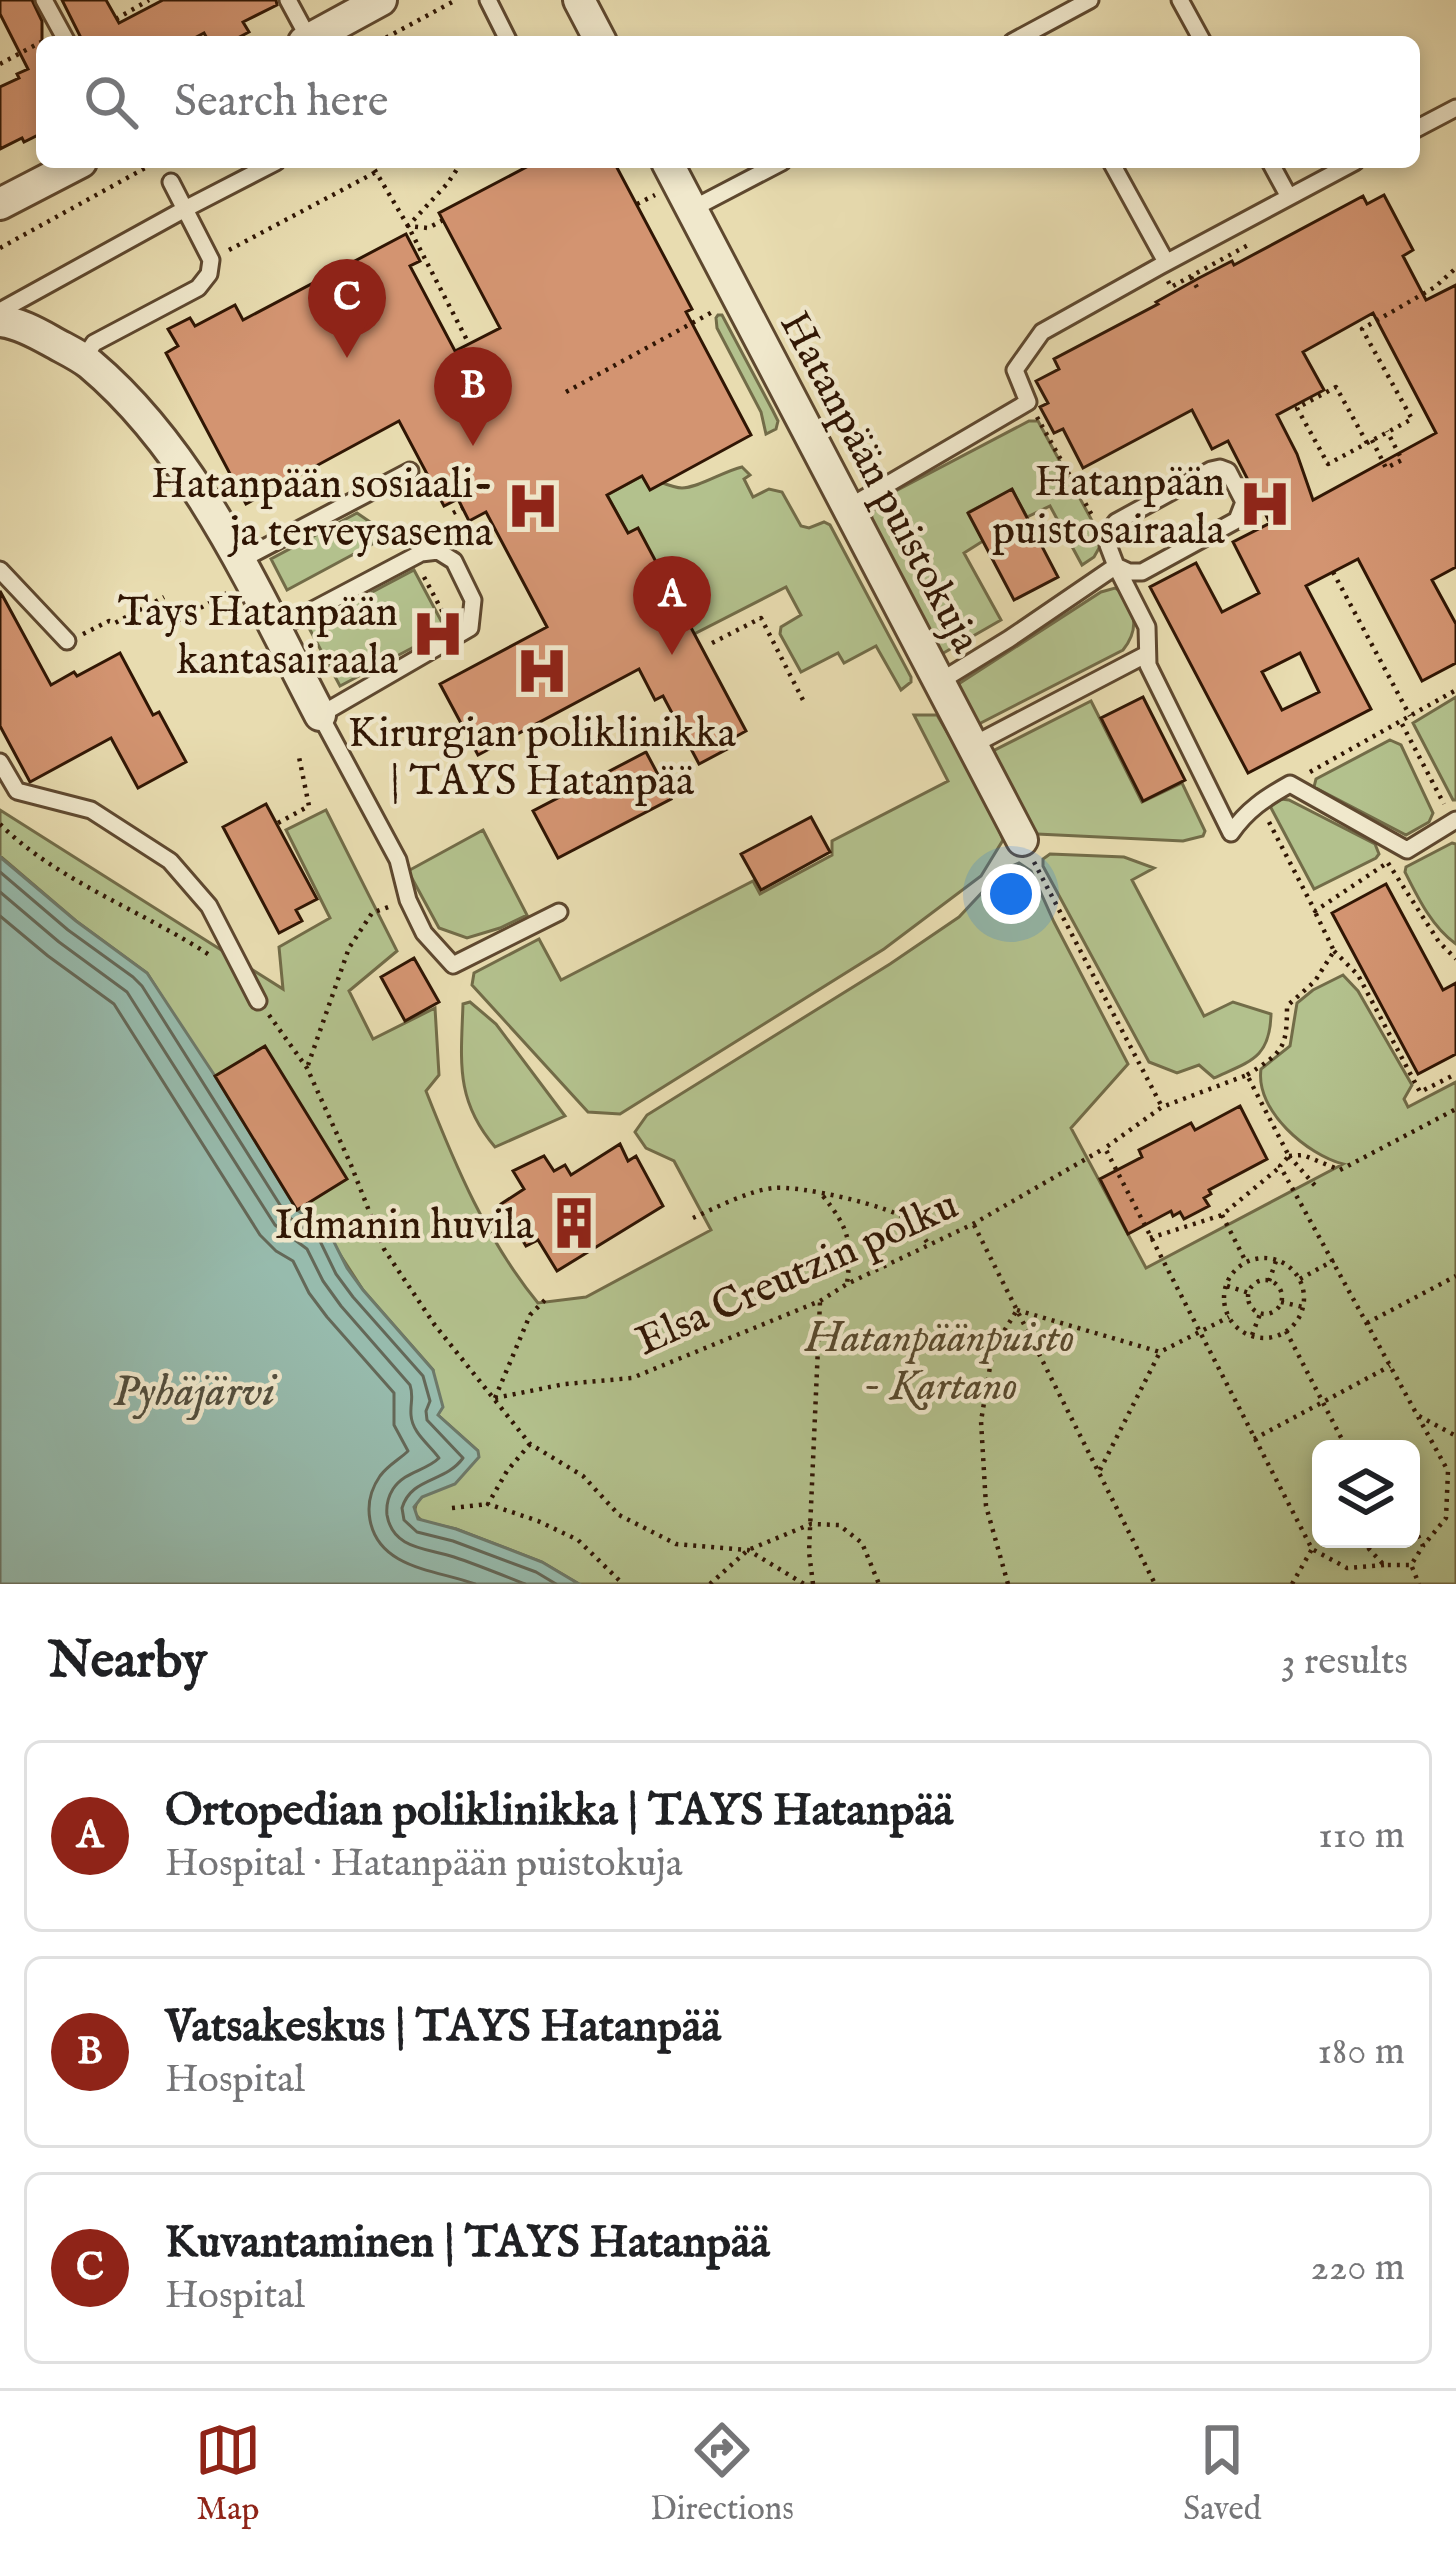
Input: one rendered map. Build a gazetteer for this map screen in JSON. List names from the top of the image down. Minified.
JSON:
{"streets":{"street":["Hatanpään puistokuja"],"path":["Elsa Creutzin polku"]},"water":["Pyhäjärvi"],"parks":["Hatanpäänpuisto - Kartano"],"places":{"hospital":["Hatanpään puistosairaala","Hatanpään sosiaali- ja terveysasema","Tays Hatanpään kantasairaala","Kirurgian poliklinikka | TAYS Hatanpää"],"building":["Idmanin huvila"]},"page":{"search":"Search here","pins":["C","B","A"],"heading":["Nearby","3 results"],"list":[{"mark":"A","name":"Ortopedian poliklinikka | TAYS Hatanpää","note":"Hospital · Hatanpään puistokuja","value":"110 m"},{"mark":"B","name":"Vatsakeskus | TAYS Hatanpää","note":"Hospital","value":"180 m"},{"mark":"C","name":"Kuvantaminen | TAYS Hatanpää","note":"Hospital","value":"220 m"}],"nav":["Map","Directions","Saved"]}}
